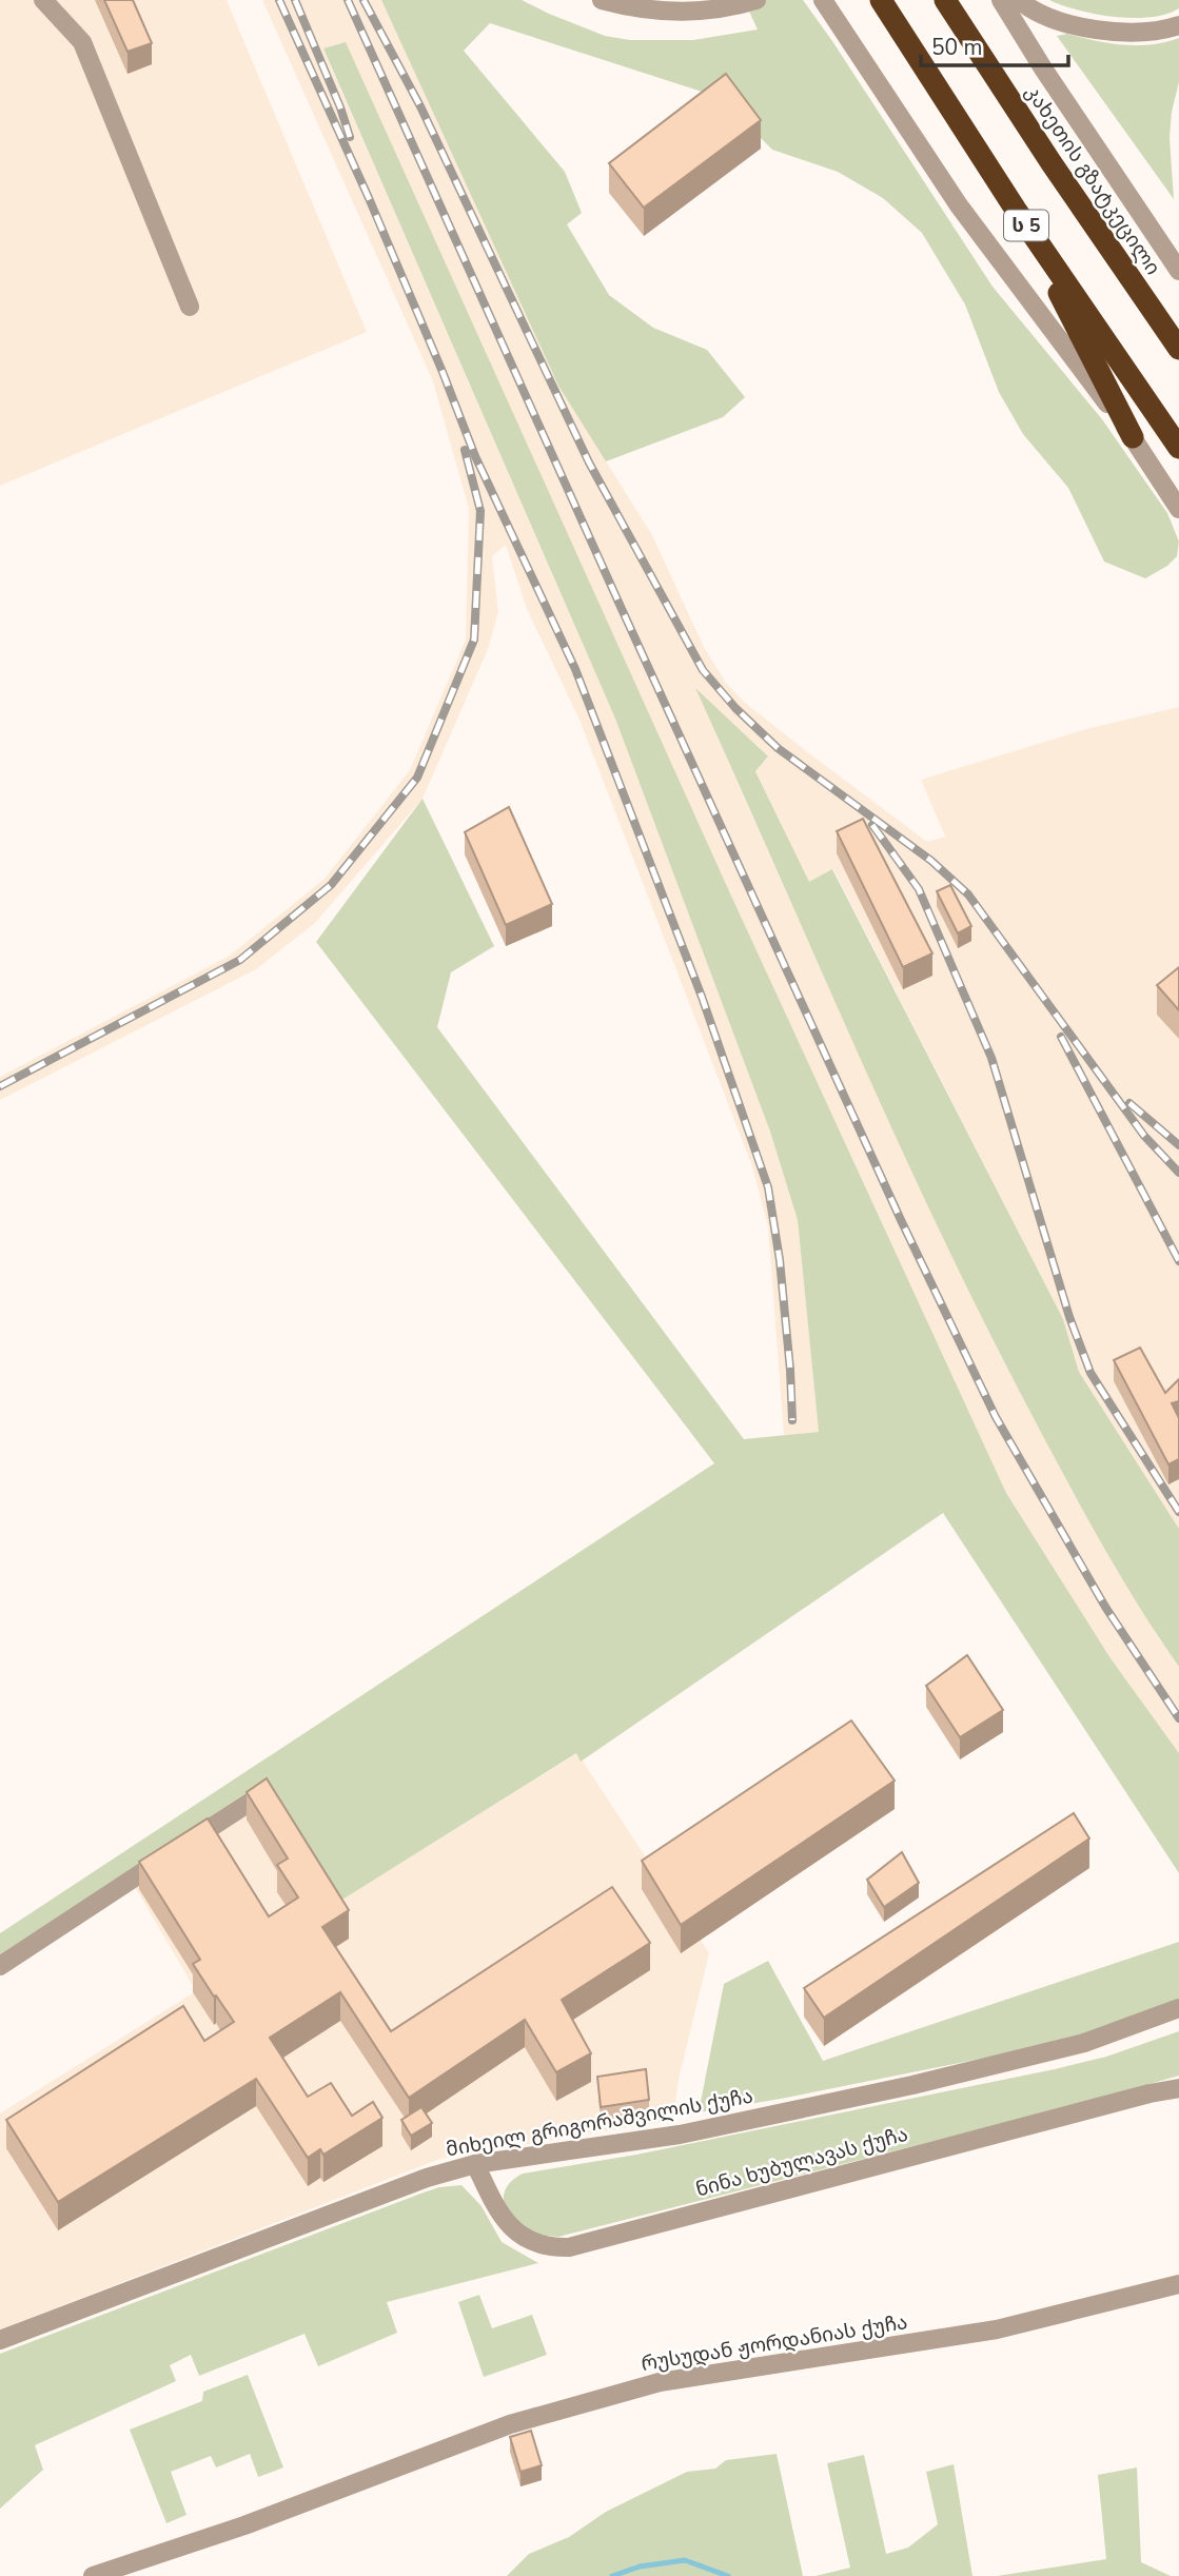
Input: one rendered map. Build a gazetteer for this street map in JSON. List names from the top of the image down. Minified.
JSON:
{"streets":{"highway":["კახეთის გზატკეცილი","ს 5"],"street":["მიხეილ გრიგორაშვილის ქუჩა","ნინა ხუბულავას ქუჩა","რუსუდან ჟორდანიას ქუჩა"]},"crossings":[["მიხეილ გრიგორაშვილის ქუჩა","ნინა ხუბულავას ქუჩა"]],"scale_bar":"50 m"}
